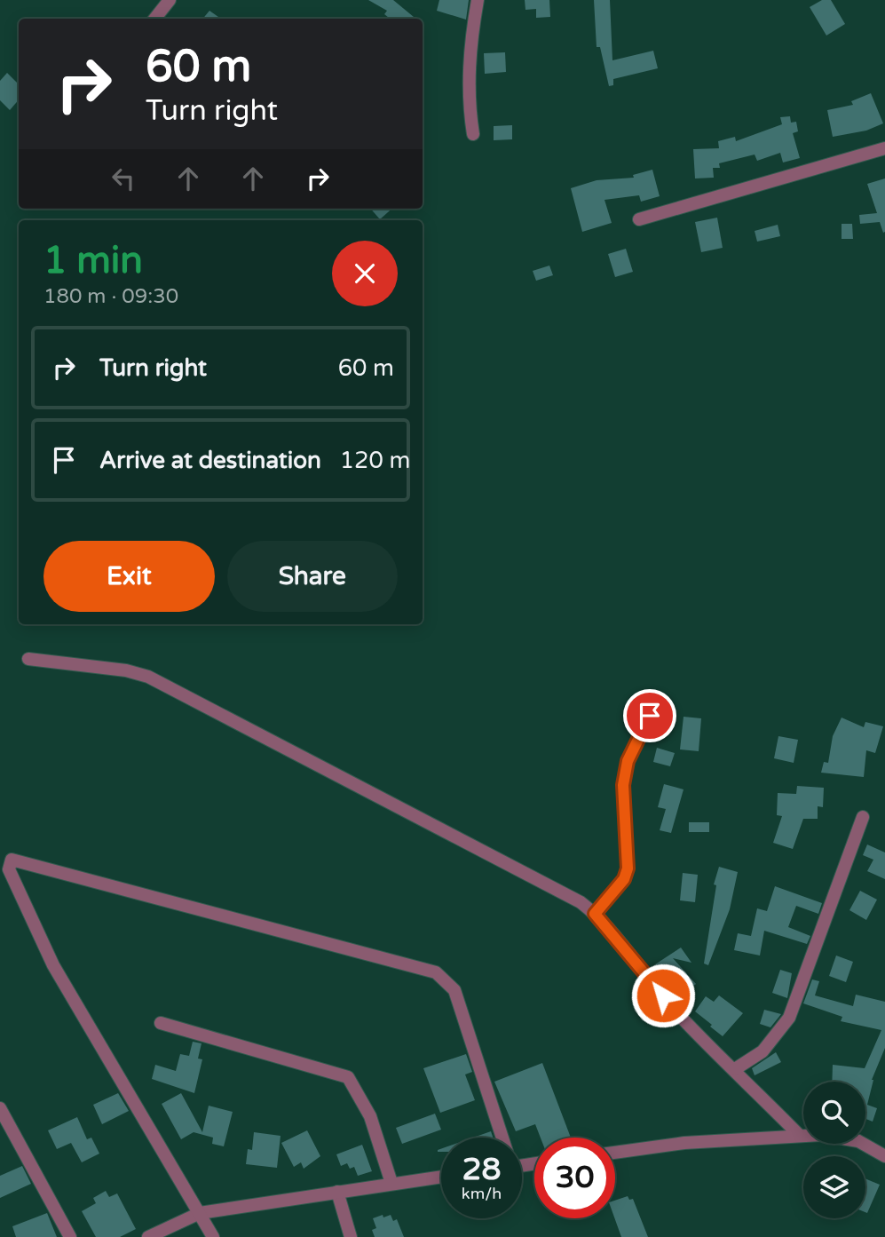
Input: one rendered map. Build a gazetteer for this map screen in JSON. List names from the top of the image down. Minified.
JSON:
{"page":{"turn":["60 m","Turn right"],"heading":["1 min","180 m · 09:30"],"list":[{"name":"Turn right","value":"60 m"},{"name":"Arrive at destination","value":"120 m"}],"buttons":["Exit","Share"],"speed":"28 km/h","limit":"30"}}
